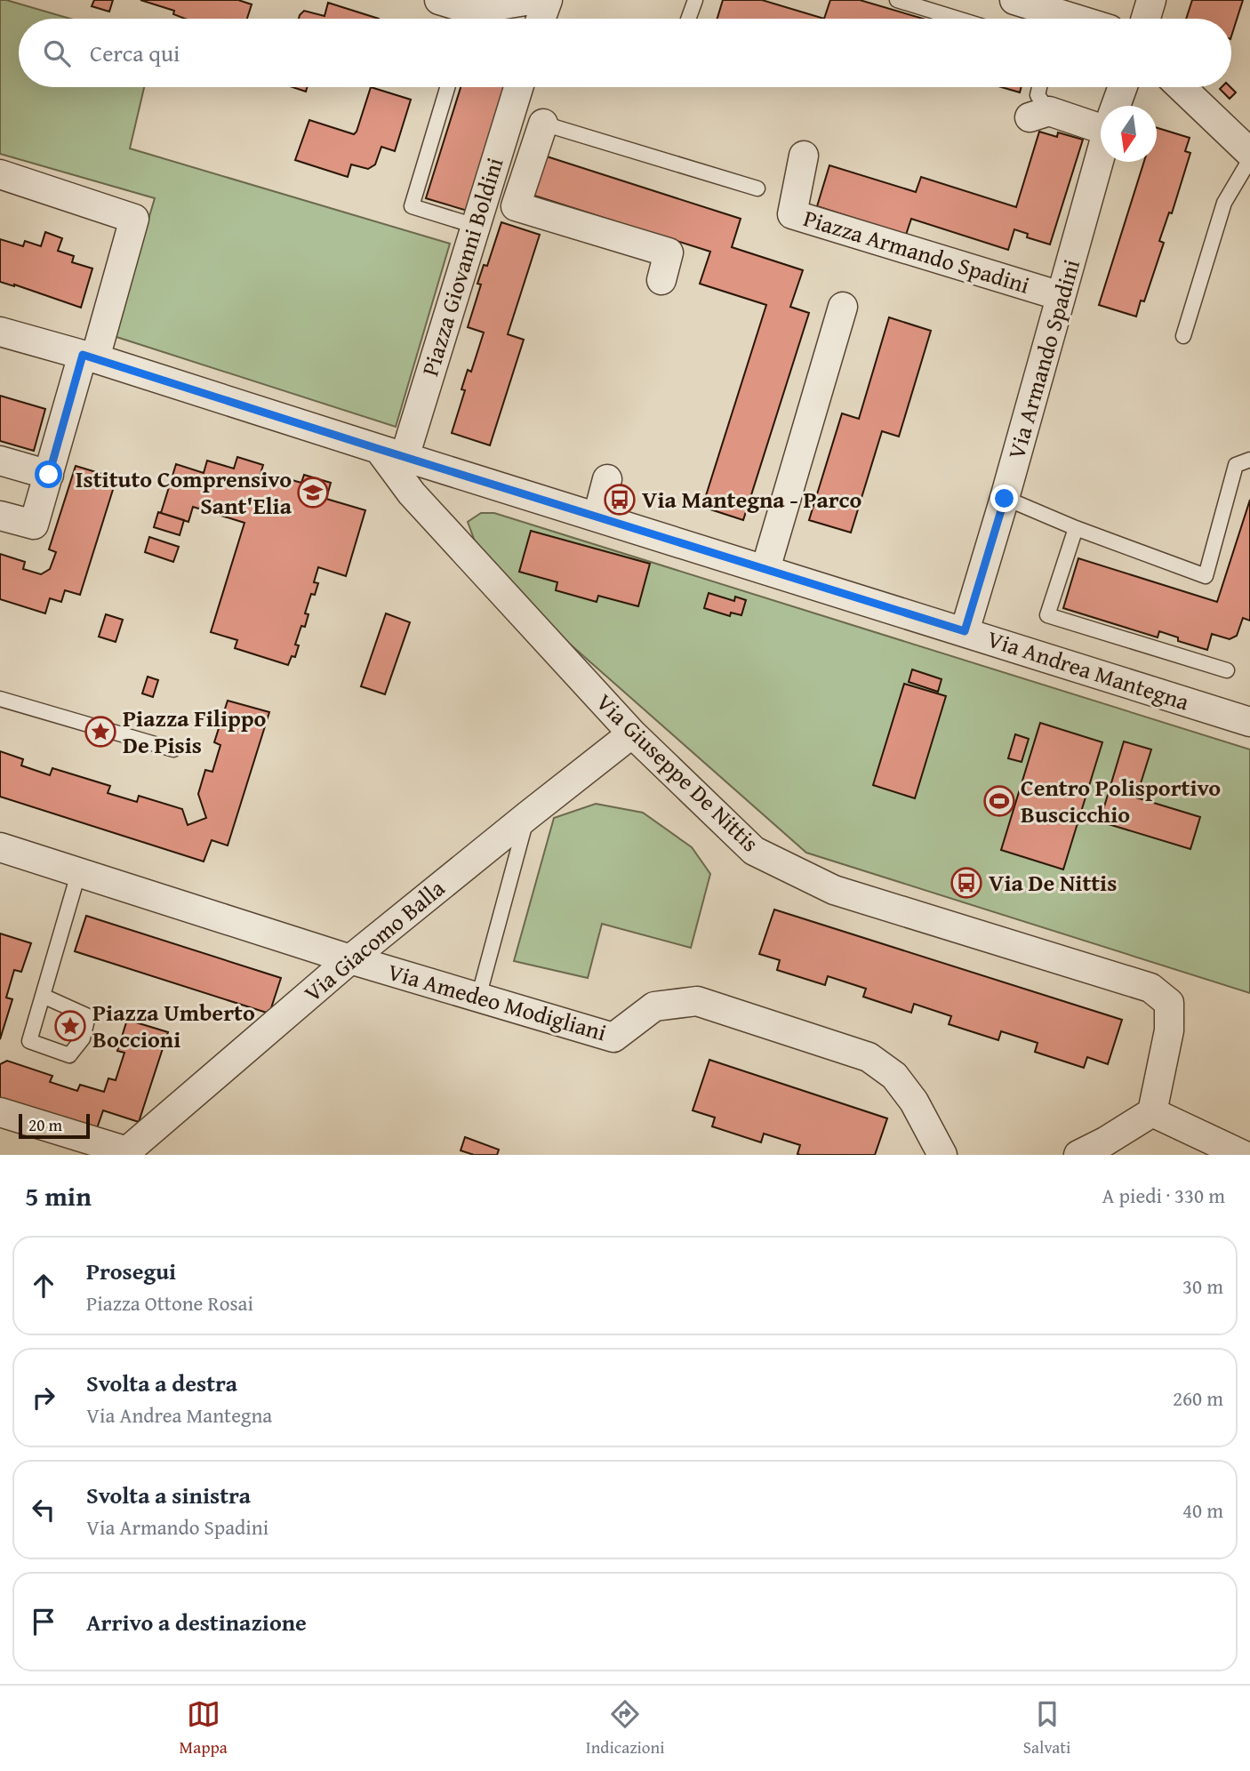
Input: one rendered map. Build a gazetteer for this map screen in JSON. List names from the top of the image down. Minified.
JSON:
{"streets":{"street":["Piazza Armando Spadini","Piazza Giovanni Boldini","Via Armando Spadini","Via Andrea Mantegna","Via Giuseppe De Nittis","Via Giacomo Balla","Via Amedeo Modigliani"]},"crossings":[["Piazza Armando Spadini","Via Armando Spadini"],["Piazza Giovanni Boldini","Via Andrea Mantegna"],["Piazza Giovanni Boldini","Via Giuseppe De Nittis"],["Via Armando Spadini","Via Andrea Mantegna"],["Via Andrea Mantegna","Via Giuseppe De Nittis"],["Via Giuseppe De Nittis","Via Giacomo Balla"],["Via Giacomo Balla","Via Amedeo Modigliani"]],"places":{"school or university":["Istituto Comprensivo Sant'Elia"],"bus stop":["Via Mantegna - Parco","Via De Nittis"],"place":["Piazza Filippo De Pisis","Piazza Umberto Boccioni"],"sports":["Centro Polisportivo Buscicchio"]},"scale_bar":"20 m","north":"bottom","page":{"search":"Cerca qui","scale":"20 m","heading":["5 min","A piedi · 330 m"],"list":[["Prosegui","Piazza Ottone Rosai","30 m"],["Svolta a destra","Via Andrea Mantegna","260 m"],["Svolta a sinistra","Via Armando Spadini","40 m"],"Arrivo a destinazione"],"nav":["Mappa","Indicazioni","Salvati"]}}
